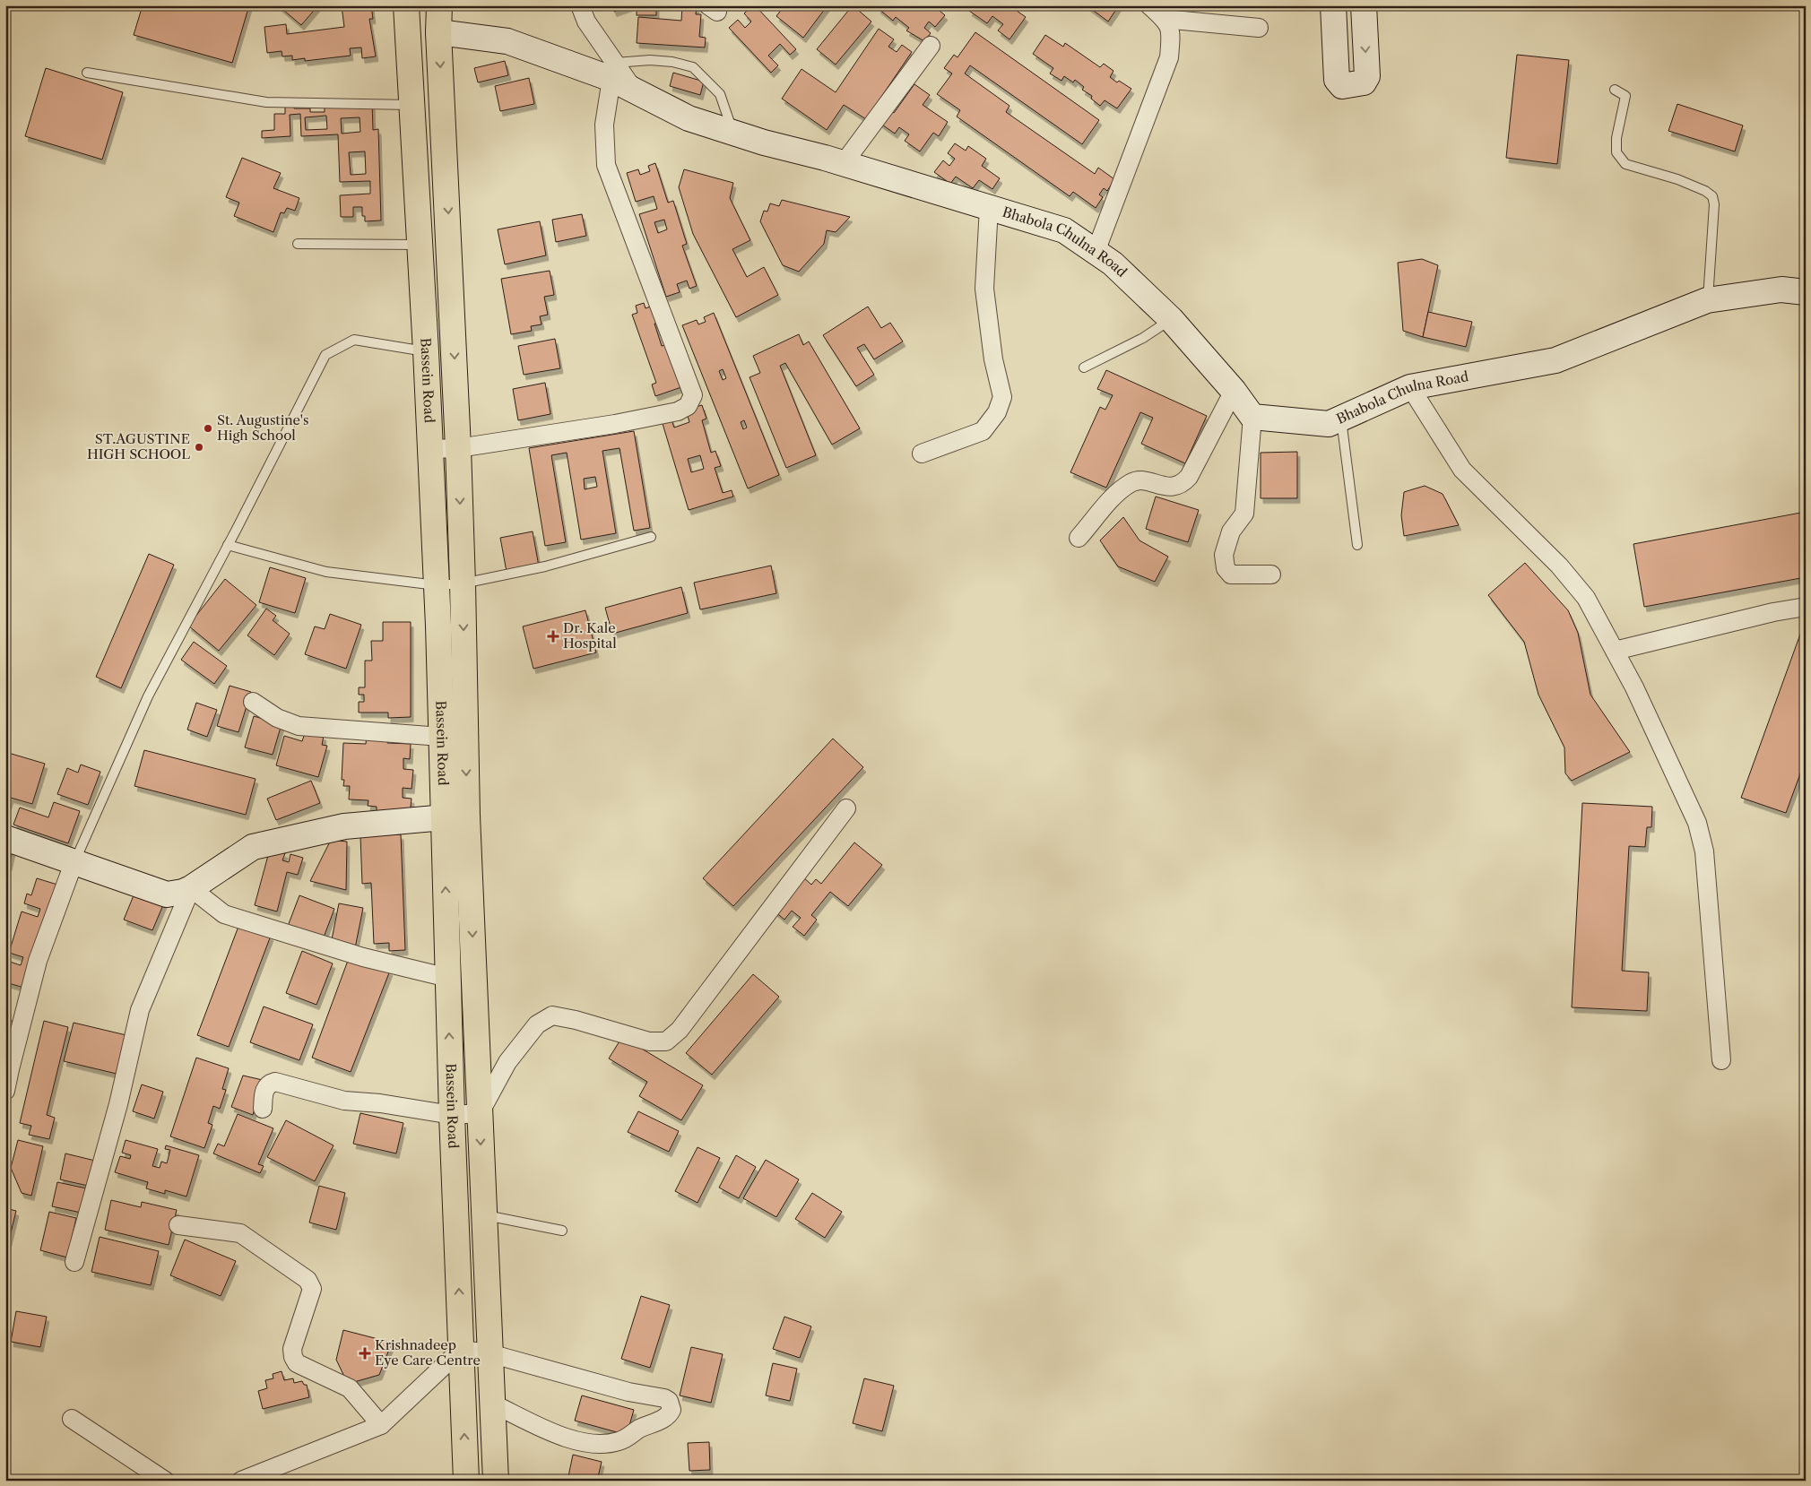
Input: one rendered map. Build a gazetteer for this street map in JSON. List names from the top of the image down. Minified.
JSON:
{"streets":{"main road":["Bassein Road"],"street":["Bhabola Chulna Road"]},"crossings":[["Bhabola Chulna Road","Bassein Road"]],"places":{"other":["St. Augustine's High School","ST.AGUSTINE HIGH SCHOOL"],"health":["Dr. Kale Hospital","Krishnadeep Eye Care Centre"]}}
